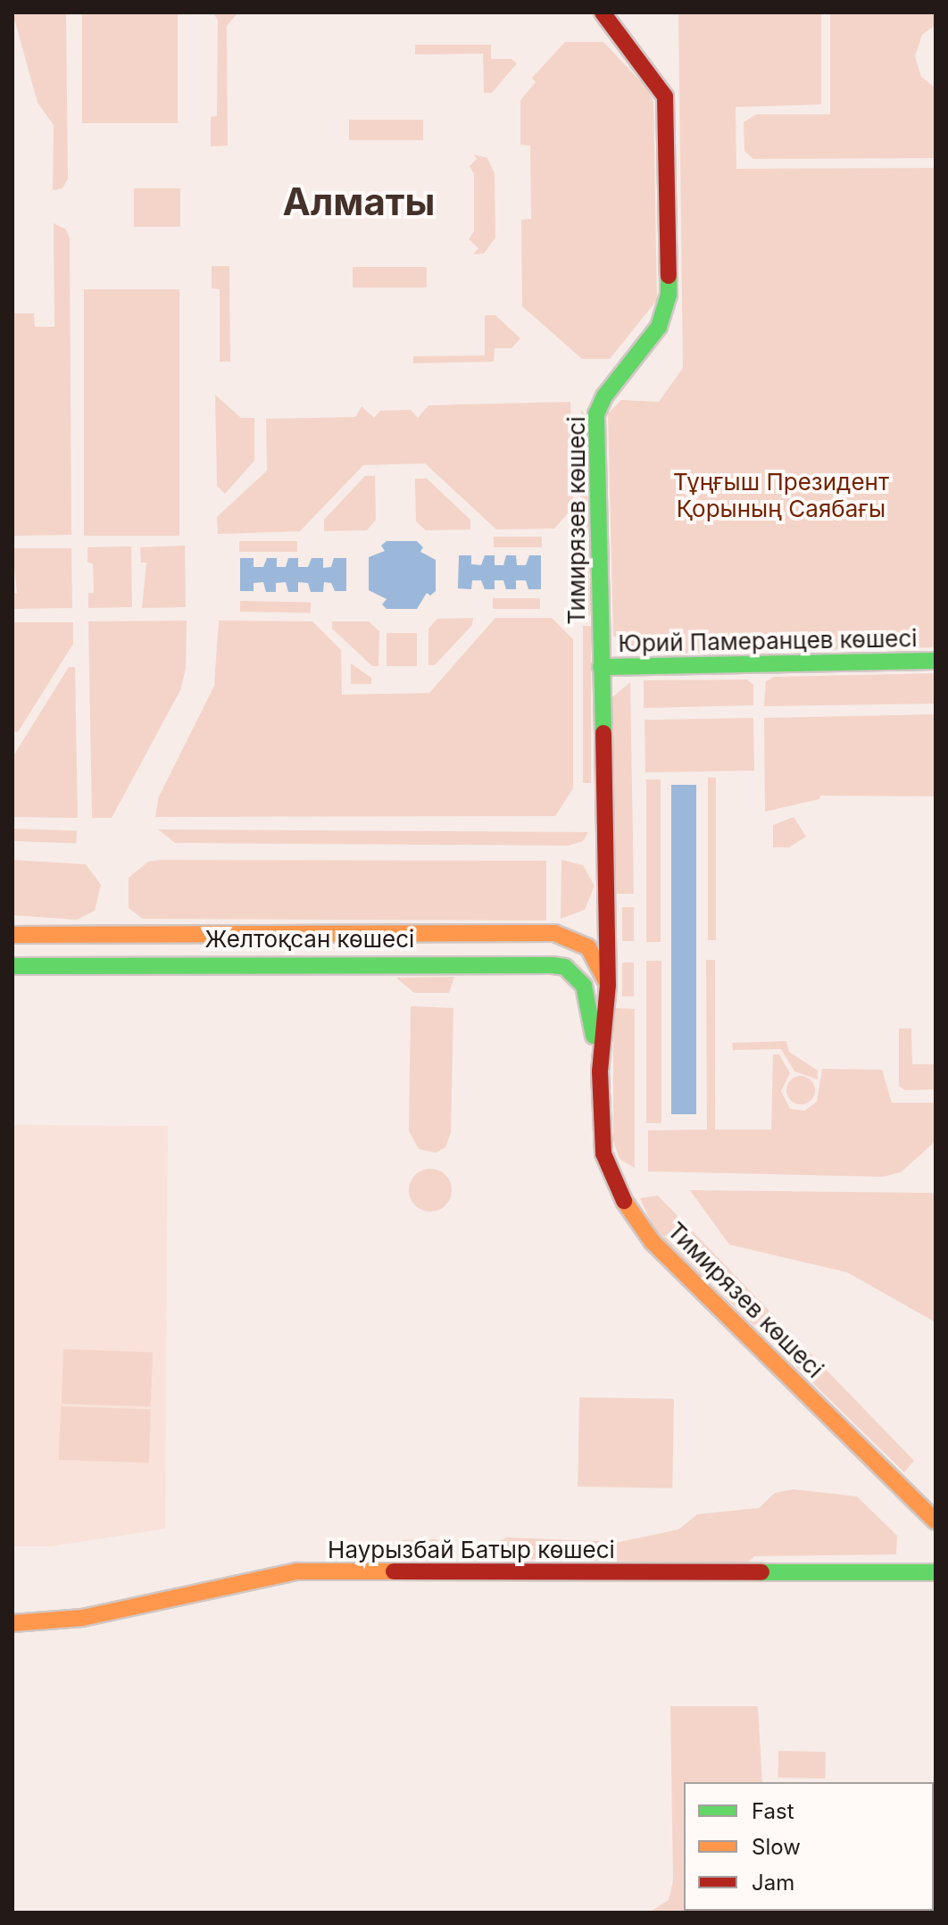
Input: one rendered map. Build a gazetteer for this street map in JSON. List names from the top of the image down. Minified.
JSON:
{"streets":{"street":["Тимирязев көшесі","Юрий Памеранцев көшесі","Желтоқсан көшесі","Наурызбай Батыр көшесі"]},"crossings":[["Тимирязев көшесі","Юрий Памеранцев көшесі"],["Тимирязев көшесі","Желтоқсан көшесі"]],"districts":["Алматы"],"parks":["Тұңғыш Президент Қорының Саябағы"],"legend":["Fast","Slow","Jam"]}
